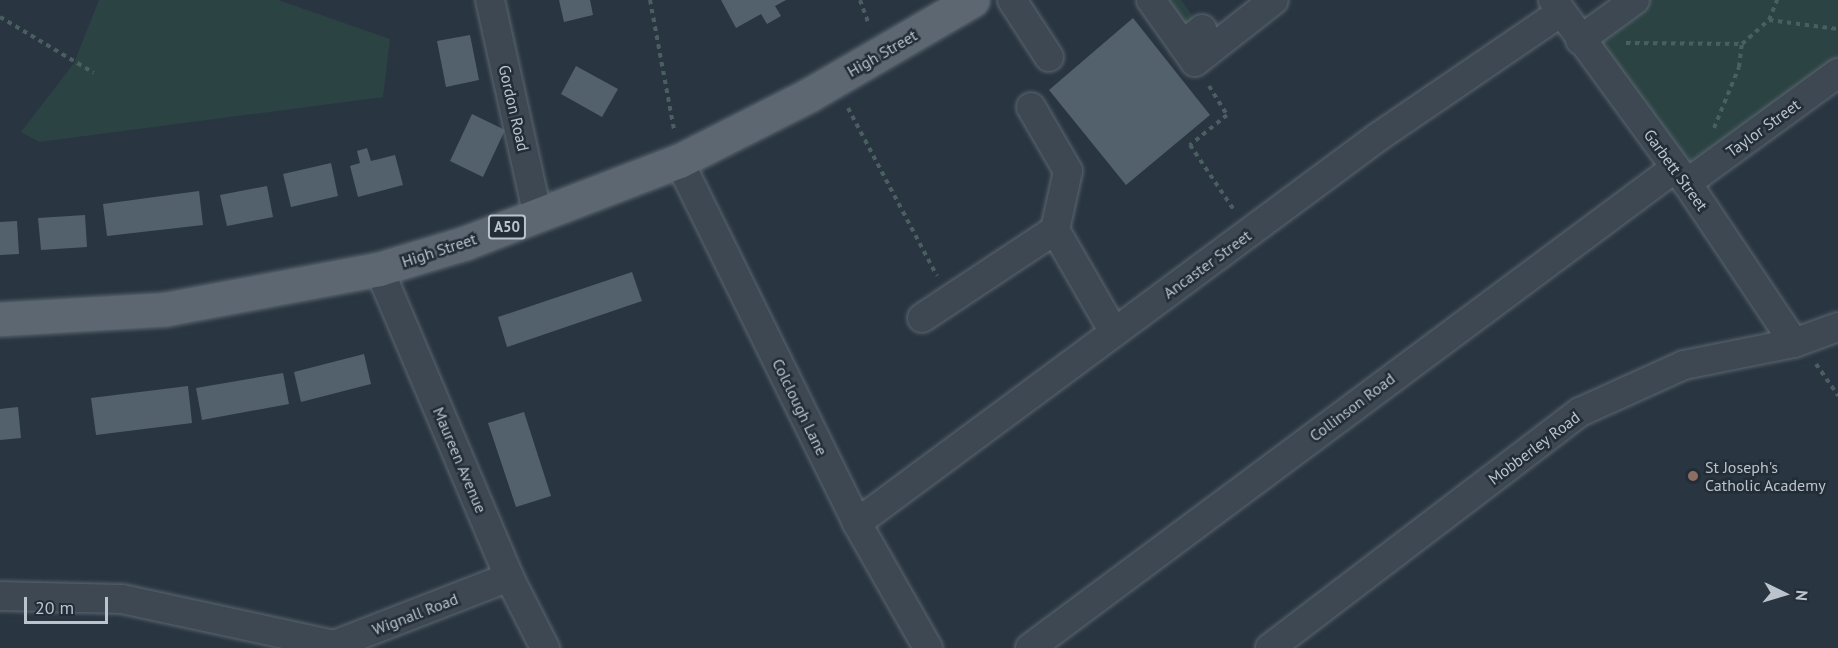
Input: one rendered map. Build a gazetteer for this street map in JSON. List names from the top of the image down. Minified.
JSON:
{"streets":{"main road":["High Street","A50"],"street":["Gordon Road","Taylor Street","Garbett Street","Ancaster Street","Colclough Lane","Collinson Road","Mobberley Road","Maureen Avenue","Wignall Road"]},"crossings":[["High Street","Gordon Road"],["High Street","Colclough Lane"],["High Street","Maureen Avenue"],["Taylor Street","Garbett Street"],["Taylor Street","Collinson Road"],["Garbett Street","Ancaster Street"],["Garbett Street","Collinson Road"],["Garbett Street","Mobberley Road"],["Ancaster Street","Colclough Lane"],["Maureen Avenue","Wignall Road"]],"places":["St Joseph's Catholic Academy"],"scale_bar":"20 m","north":"right"}
